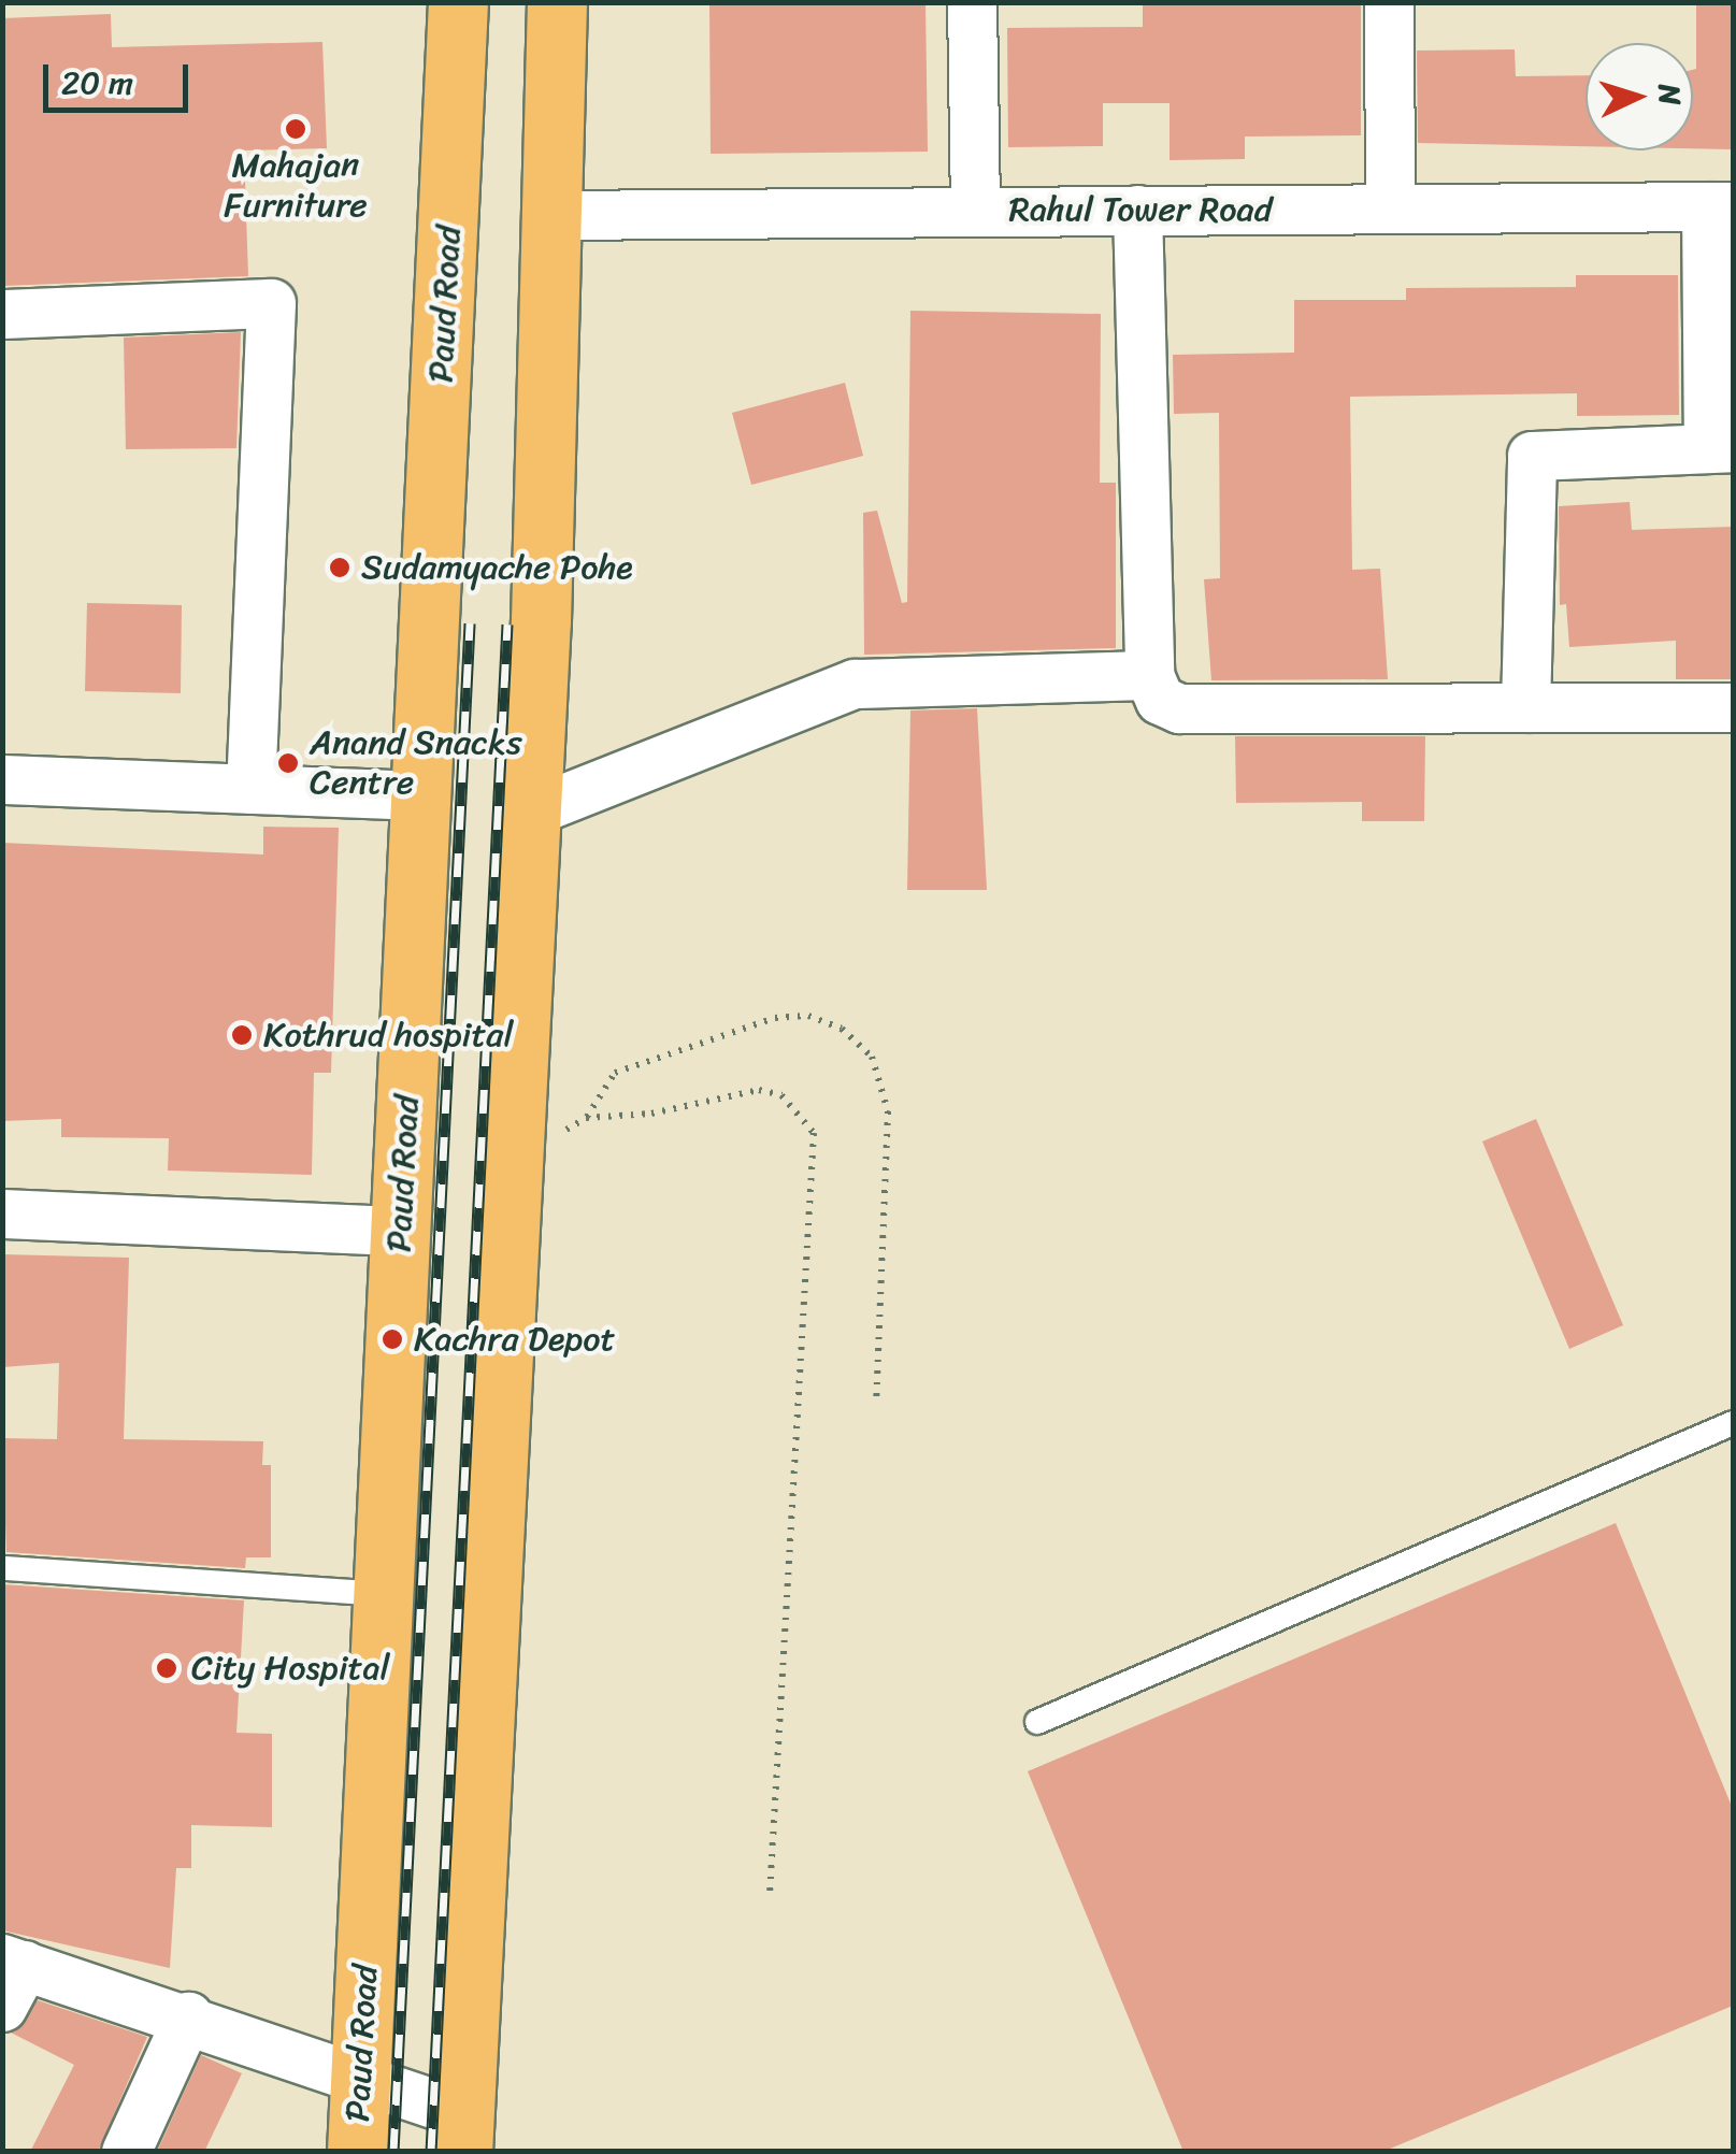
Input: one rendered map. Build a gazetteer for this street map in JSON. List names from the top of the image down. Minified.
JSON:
{"streets":{"main road":["Paud Road"],"street":["Rahul Tower Road"]},"places":["Mahajan Furniture","Sudamyache Pohe","Anand Snacks Centre","Kothrud hospital","Kachra Depot","City Hospital"],"scale_bar":"20 m","north":"right"}
